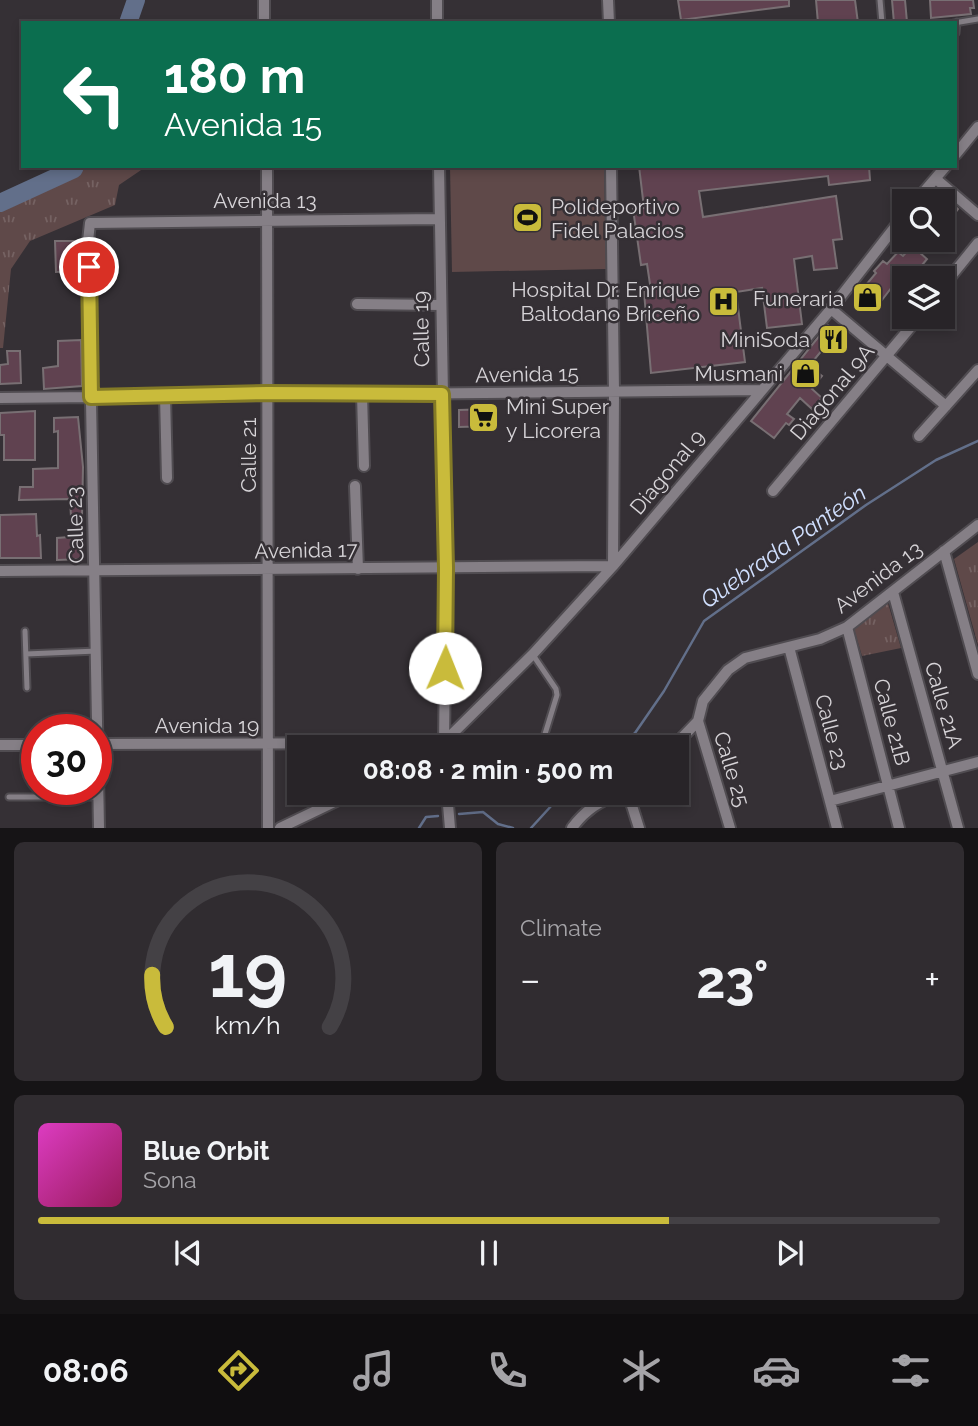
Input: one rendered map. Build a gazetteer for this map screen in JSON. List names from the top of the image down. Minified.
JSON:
{"streets":{"street":["Avenida 13","Calle 19","Avenida 15","Diagonal 9A","Calle 21","Diagonal 9","Calle 23","Avenida 17","Calle 21A","Calle 21B","Avenida 19","Calle 25"]},"crossings":[["Avenida 13","Calle 19"],["Avenida 13","Calle 21"],["Avenida 13","Calle 23"],["Avenida 13","Calle 21A"],["Avenida 13","Calle 21B"],["Avenida 13","Calle 25"],["Calle 19","Avenida 15"],["Calle 19","Avenida 17"],["Avenida 15","Calle 21"],["Avenida 15","Diagonal 9"],["Avenida 15","Calle 23"],["Calle 21","Avenida 17"],["Calle 21","Avenida 19"],["Diagonal 9","Avenida 17"],["Calle 23","Avenida 17"]],"water":["Quebrada Panteón"],"places":{"sports":["Polideportivo Fidel Palacios"],"shop":["Funeraria","Musmani"],"hospital":["Hospital Dr. Enrique Baltodano Briceño"],"restaurant":["MiniSoda"],"supermarket":["Mini Super y Licorera"]},"page":{"turn":["180 m","Avenida 15"],"limit":"30","trip":"08:08 · 2 min · 500 m","tile":"Climate","heat":["−","23°","+"],"song":["Blue Orbit","Sona"],"tabs":"08:06","gauge":["19","km/h"]}}
